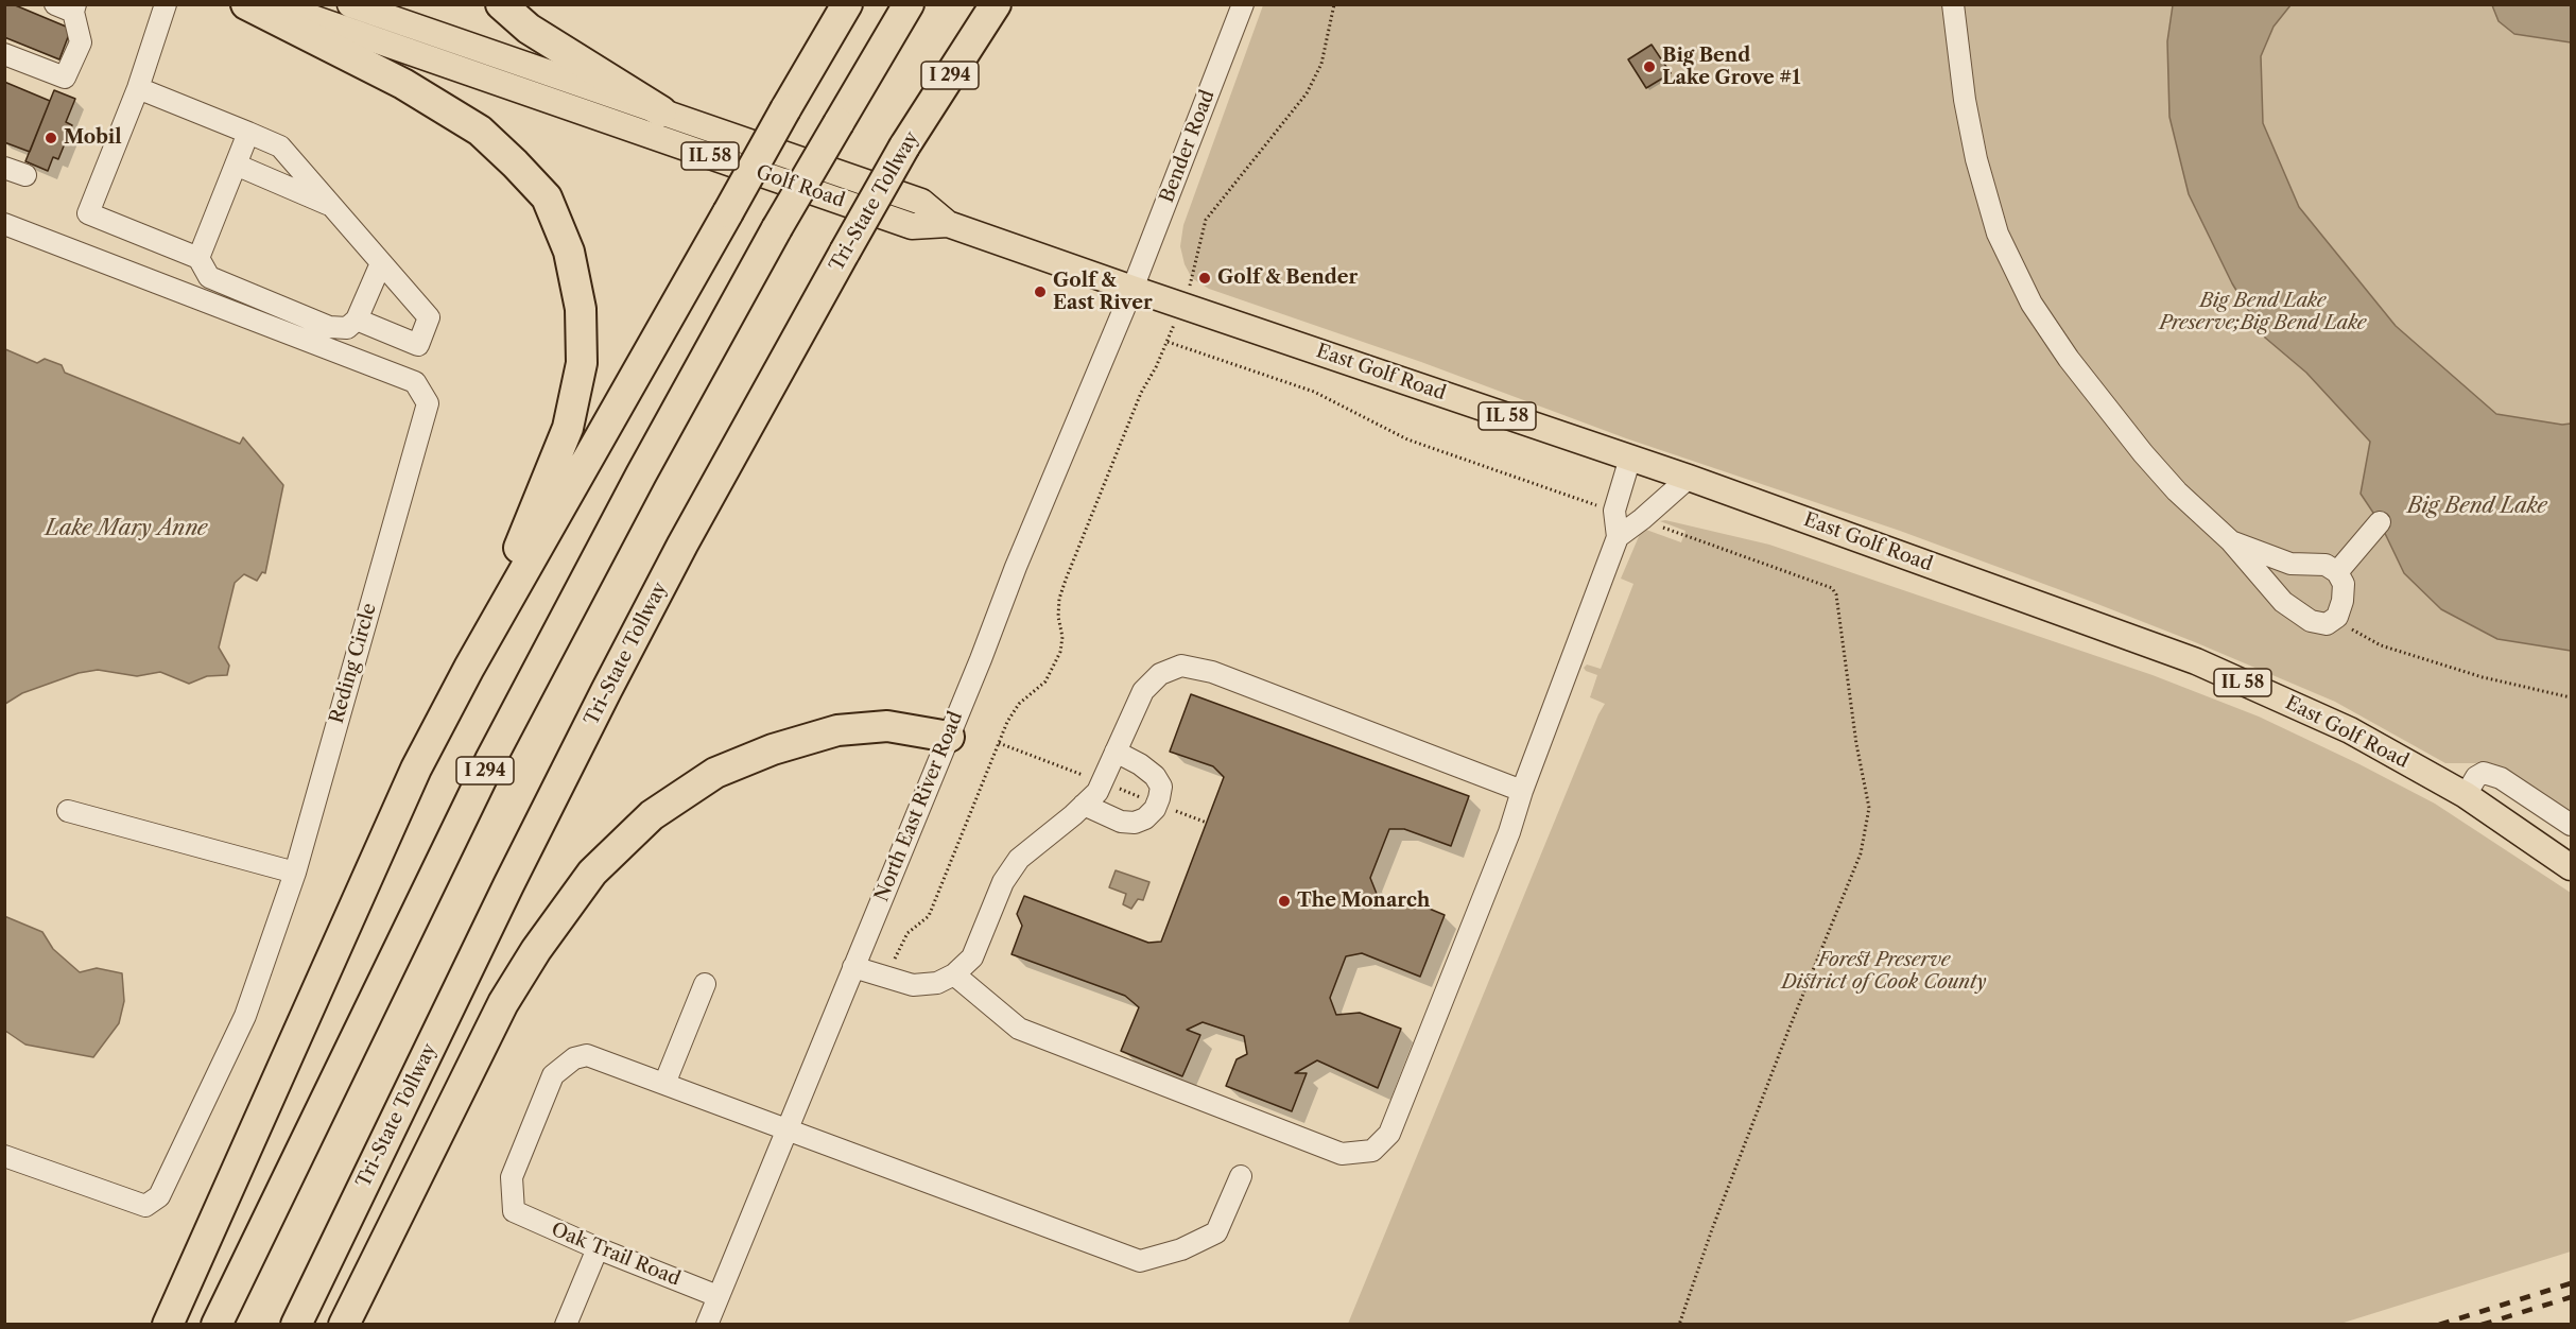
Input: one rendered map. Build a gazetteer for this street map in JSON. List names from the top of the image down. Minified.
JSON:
{"streets":{"highway":["I 294","Tri-State Tollway"],"main road":["IL 58","Golf Road","East Golf Road"],"street":["Bender Road","Reding Circle","North East River Road","Oak Trail Road"]},"crossings":[["Bender Road","Golf Road"],["Bender Road","East Golf Road"],["Bender Road","North East River Road"],["Golf Road","East Golf Road"],["Golf Road","North East River Road"],["East Golf Road","North East River Road"],["North East River Road","Oak Trail Road"]],"water":["Big Bend Lake","Lake Mary Anne"],"parks":["Big Bend Lake Preserve;Big Bend Lake","Forest Preserve District of Cook County"],"places":["Big Bend Lake Grove #1","Mobil","Golf & Bender","Golf & East River","The Monarch"]}
